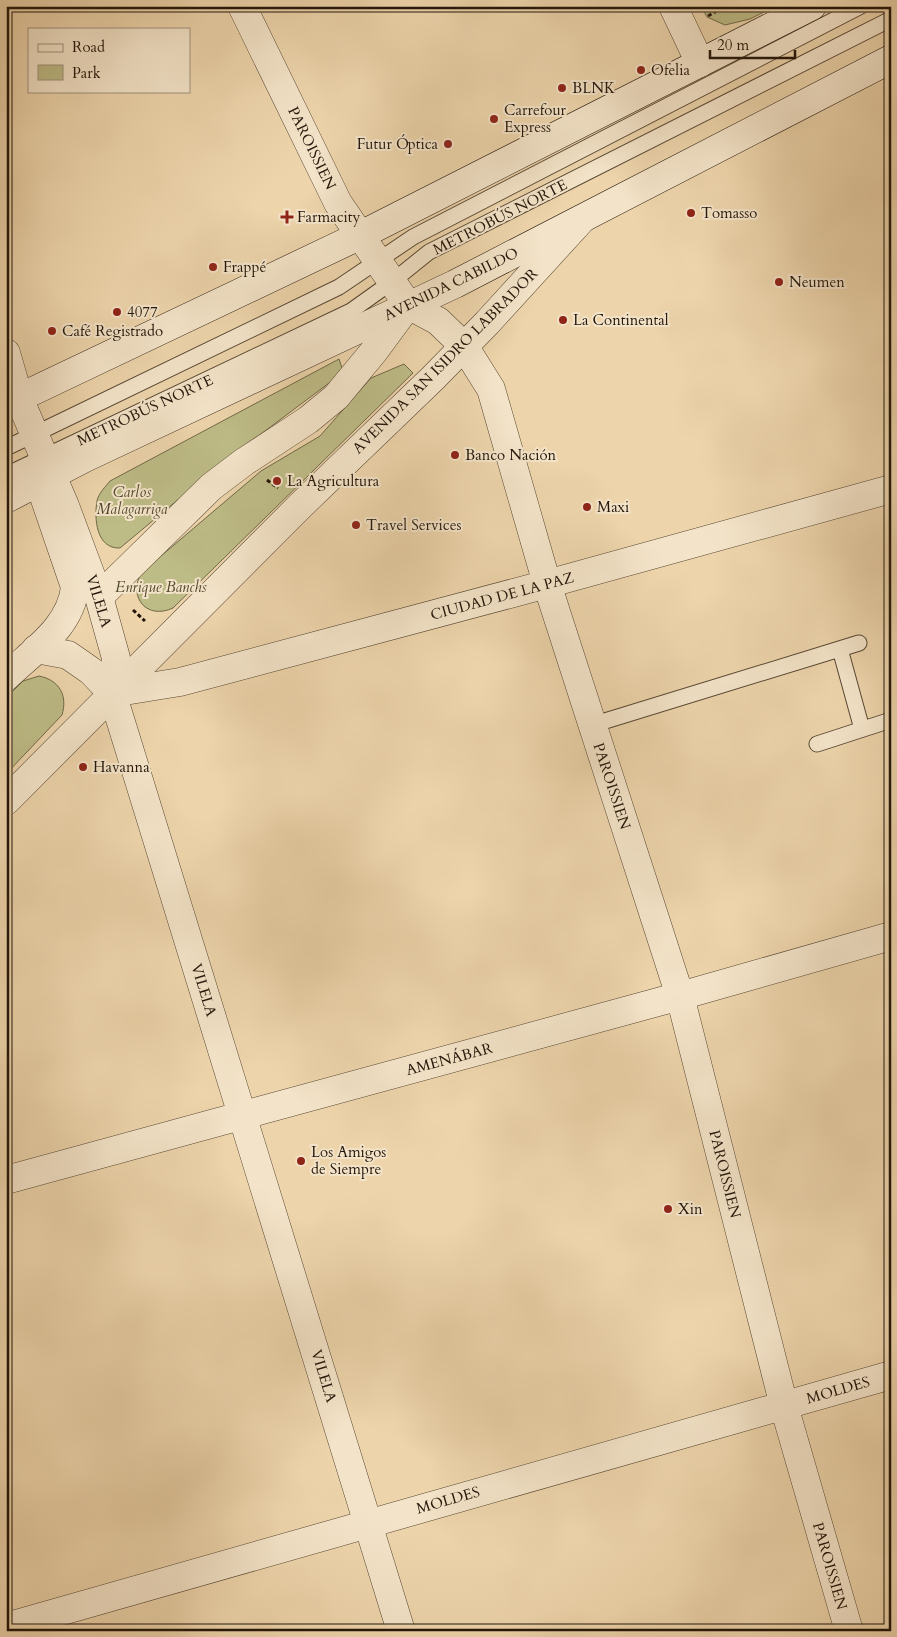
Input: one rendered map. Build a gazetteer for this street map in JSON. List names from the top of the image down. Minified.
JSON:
{"streets":{"street":["PAROISSIEN","AVENIDA CABILDO","AVENIDA SAN ISIDRO LABRADOR","CIUDAD DE LA PAZ","VILELA","AMENÁBAR","MOLDES"],"lane":["METROBÚS NORTE"]},"crossings":[["PAROISSIEN","METROBÚS NORTE"],["PAROISSIEN","AVENIDA CABILDO"],["PAROISSIEN","AVENIDA SAN ISIDRO LABRADOR"],["PAROISSIEN","CIUDAD DE LA PAZ"],["PAROISSIEN","AMENÁBAR"],["PAROISSIEN","MOLDES"],["METROBÚS NORTE","AVENIDA CABILDO"],["METROBÚS NORTE","VILELA"],["AVENIDA CABILDO","AVENIDA SAN ISIDRO LABRADOR"],["AVENIDA CABILDO","VILELA"],["AVENIDA SAN ISIDRO LABRADOR","CIUDAD DE LA PAZ"],["AVENIDA SAN ISIDRO LABRADOR","VILELA"],["CIUDAD DE LA PAZ","VILELA"],["VILELA","AMENÁBAR"],["VILELA","MOLDES"]],"parks":["Carlos Malagarriga","Enrique Banchs"],"places":{"other":["Ofelia","BLNK","Carrefour Express","Futur Óptica","Tomasso","Frappé","Neumen","4077","La Continental","Café Registrado","Banco Nación","La Agricultura","Maxi","Travel Services","Havanna","Los Amigos de Siempre","Xin"],"health":["Farmacity"]},"legend":["Road","Park"],"scale_bar":"20 m"}
